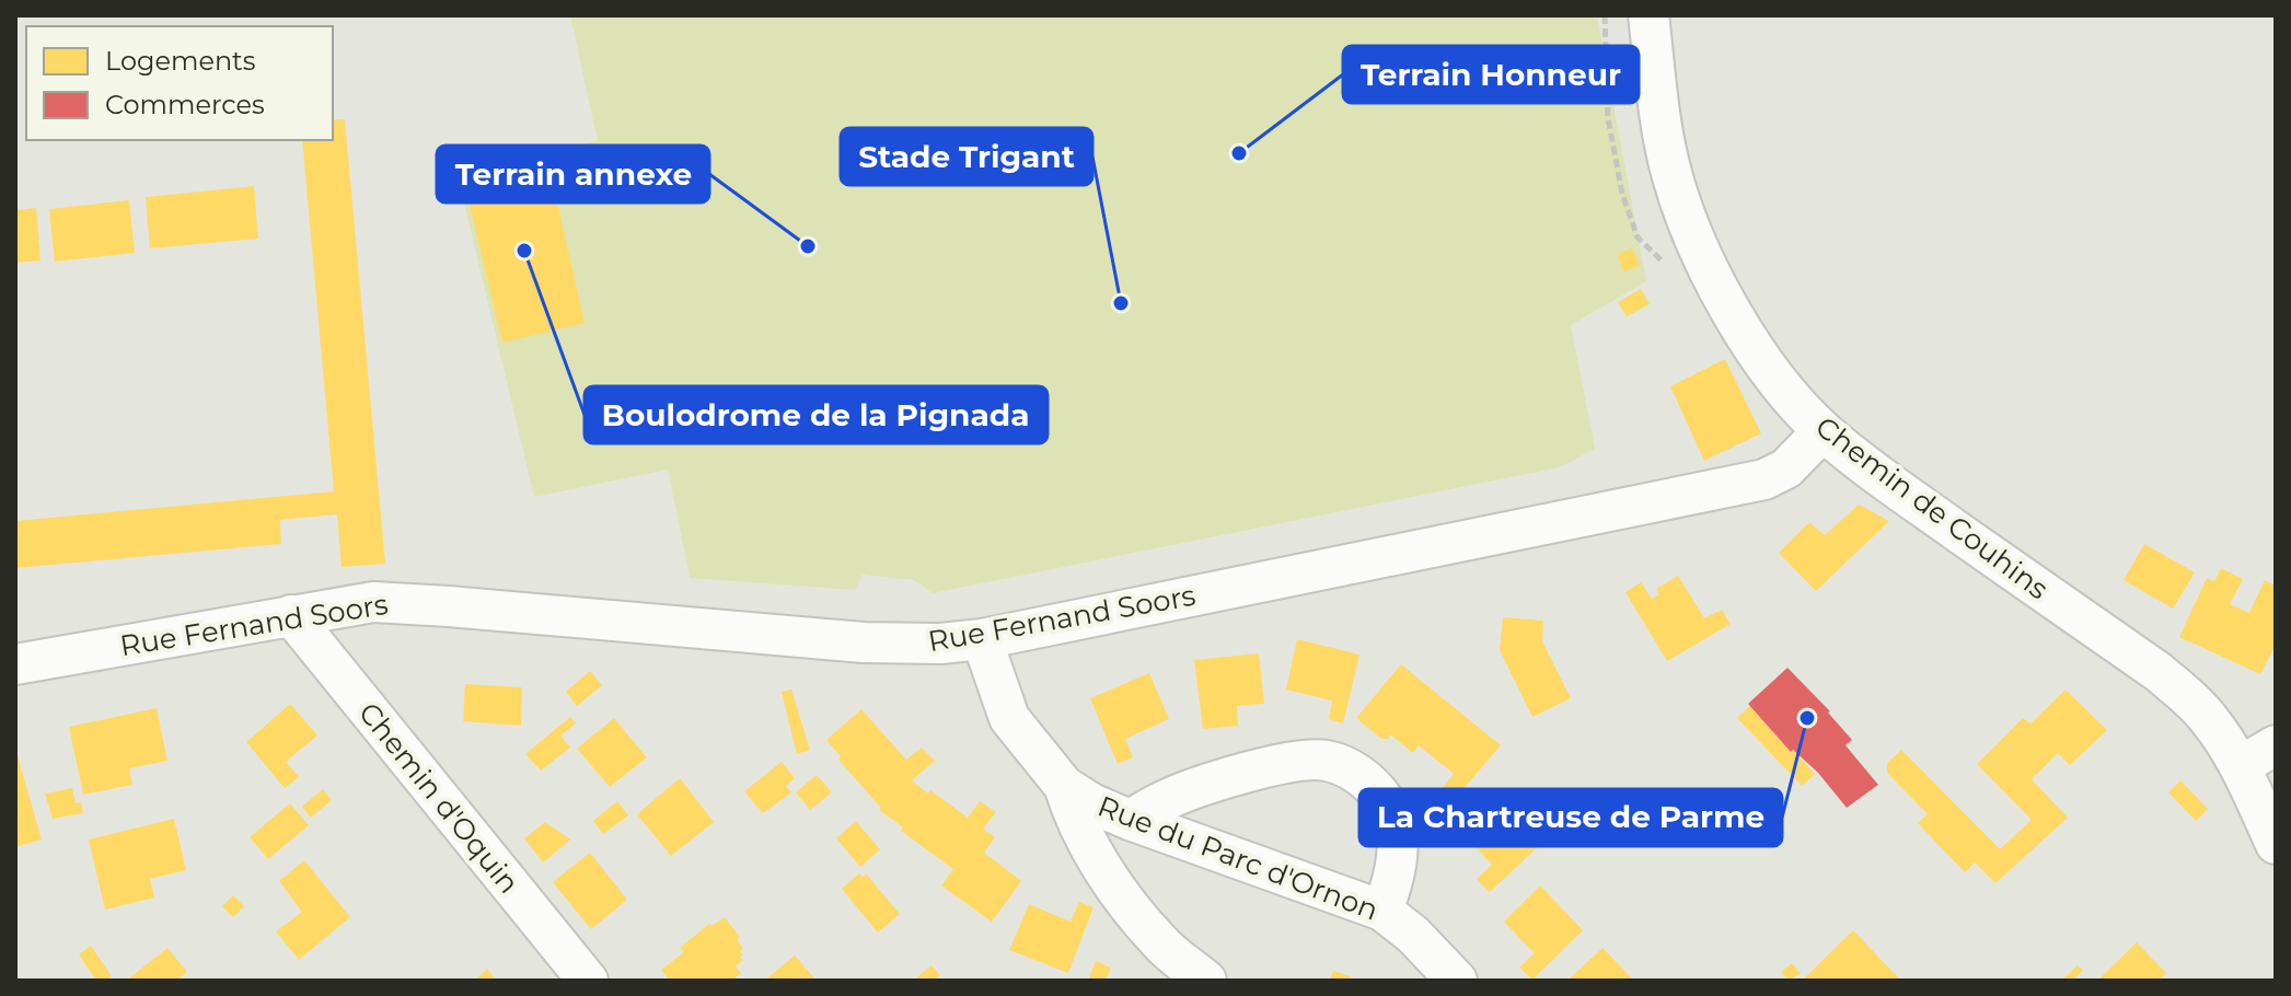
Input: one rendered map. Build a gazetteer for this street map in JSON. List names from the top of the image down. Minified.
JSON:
{"streets":{"street":["Chemin de Couhins","Rue Fernand Soors","Chemin d'Oquin","Rue du Parc d'Ornon"]},"crossings":[["Chemin de Couhins","Rue Fernand Soors"],["Rue Fernand Soors","Chemin d'Oquin"],["Rue Fernand Soors","Rue du Parc d'Ornon"]],"places":["Terrain Honneur","Terrain annexe","Boulodrome de la Pignada","Stade Trigant","La Chartreuse de Parme"],"legend":["Logements","Commerces"]}
